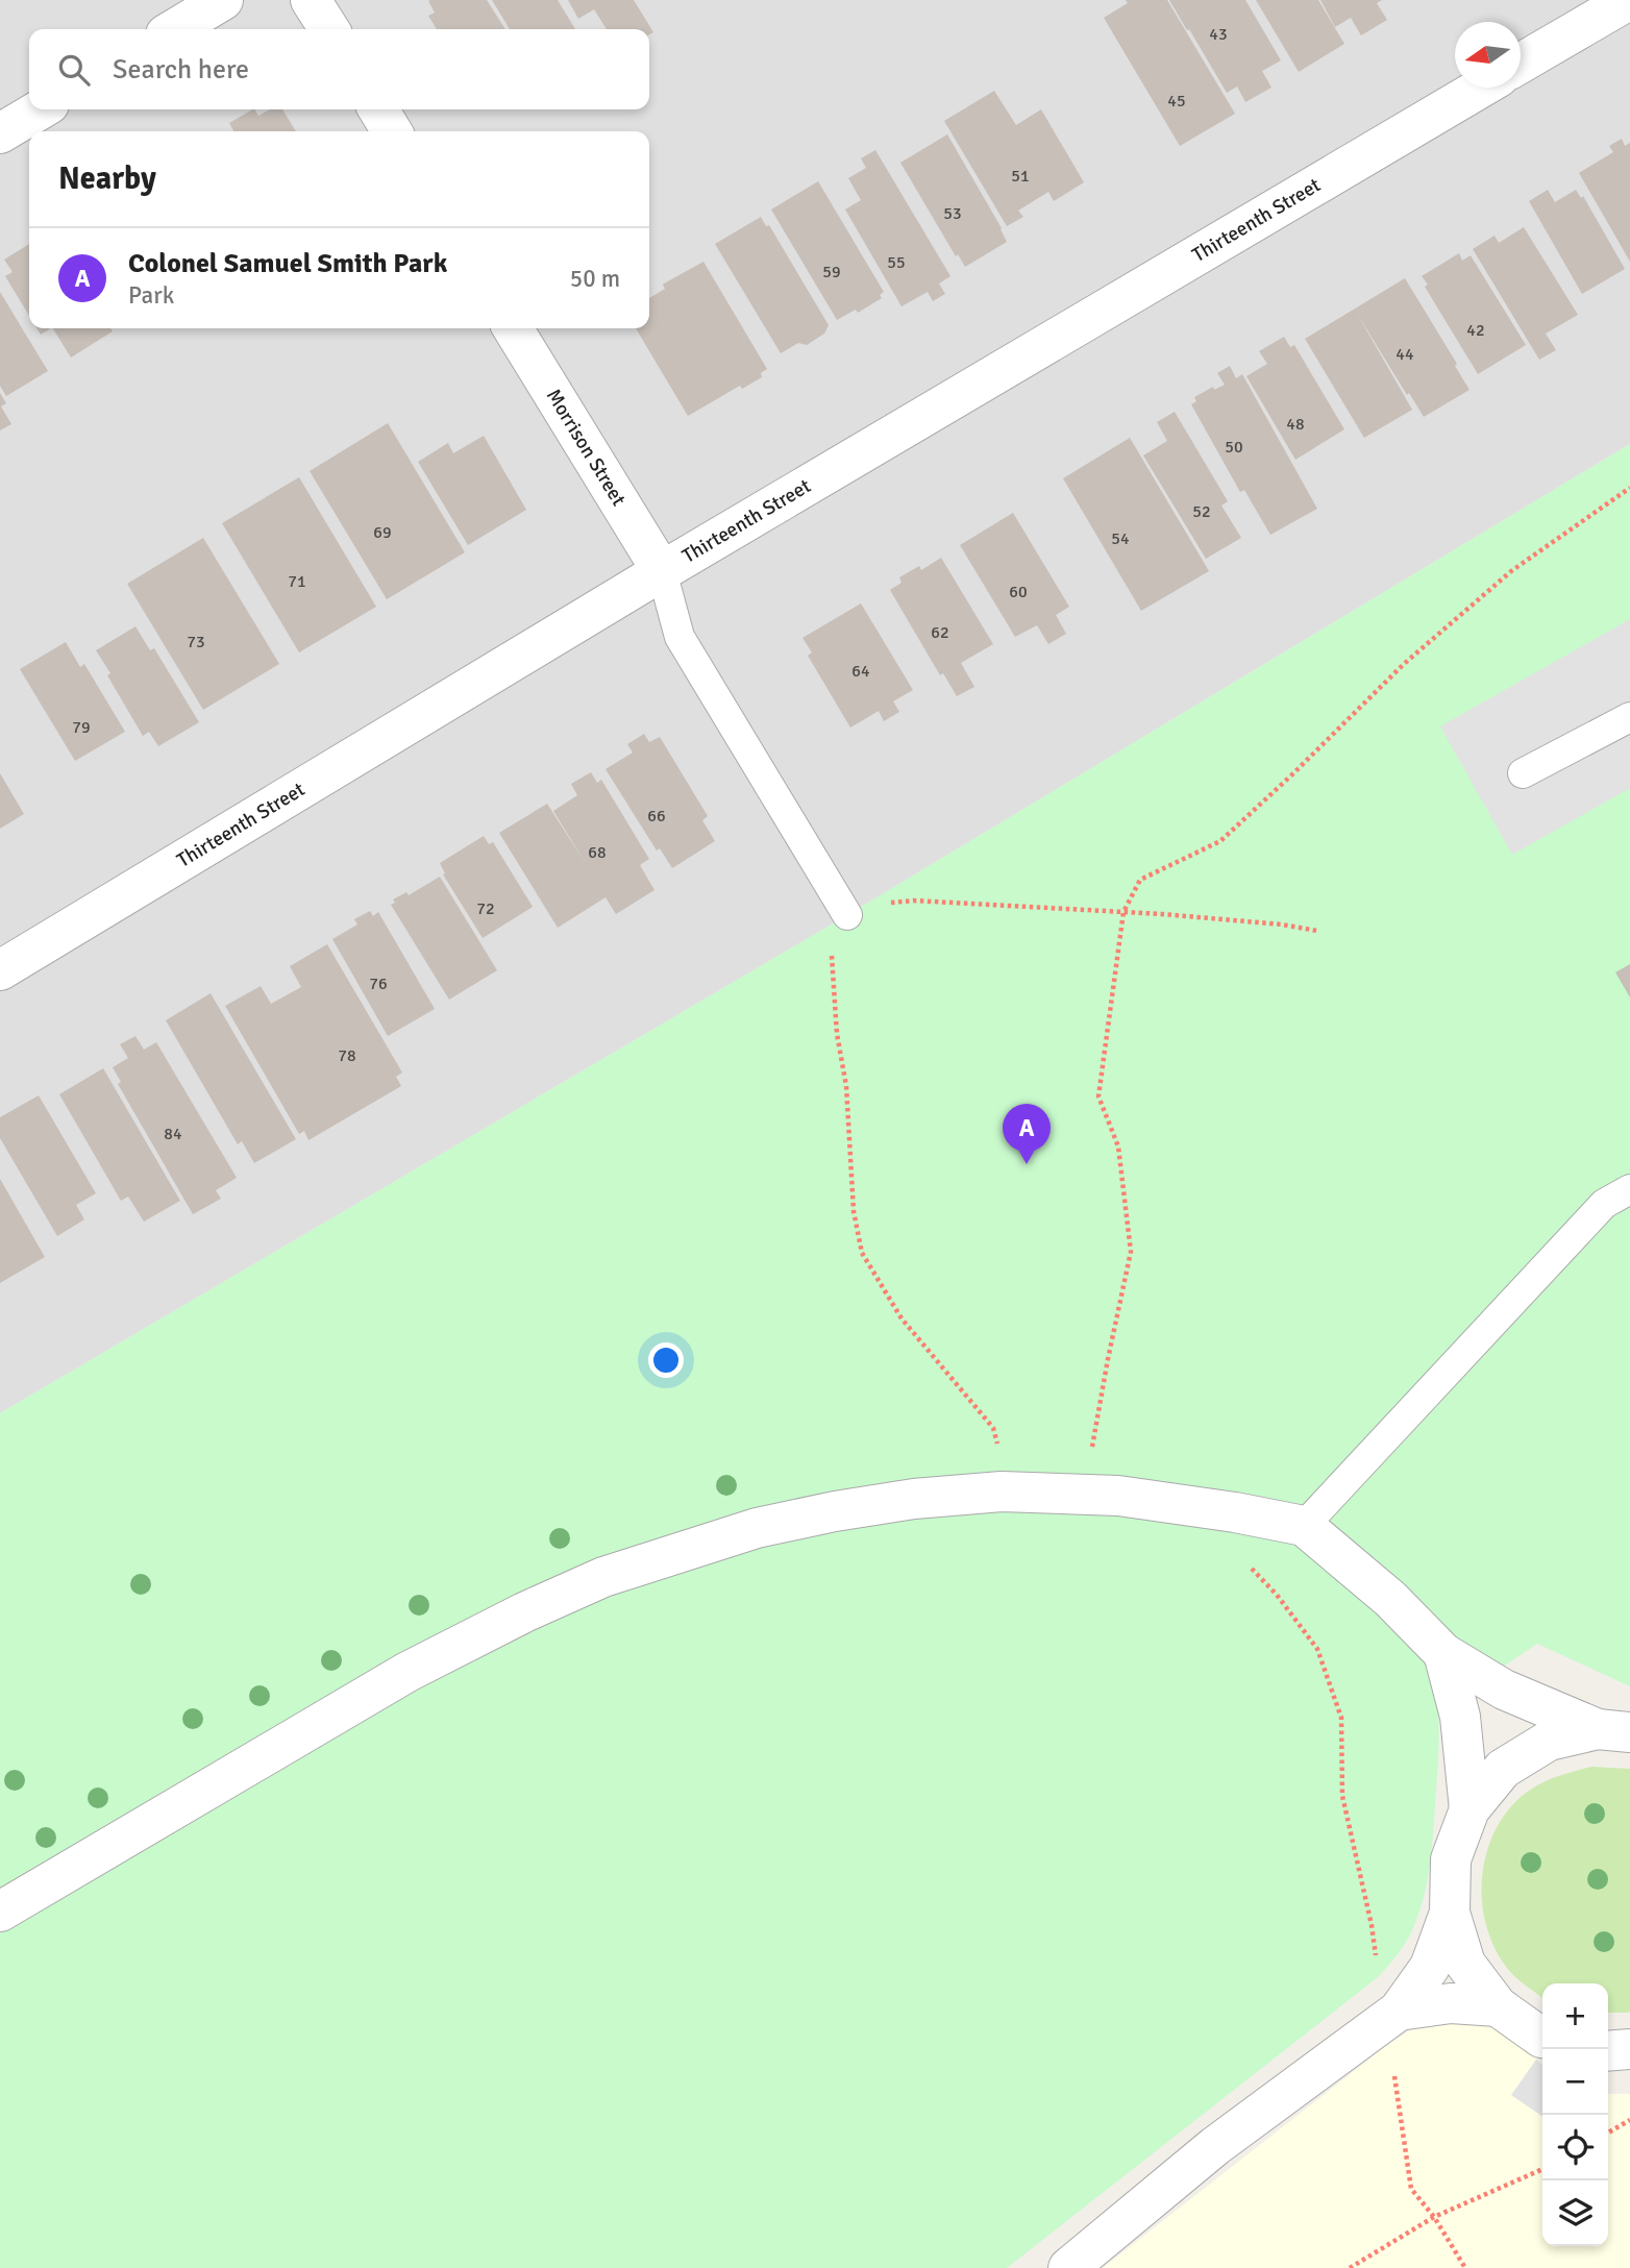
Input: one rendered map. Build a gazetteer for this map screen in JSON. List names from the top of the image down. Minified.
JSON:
{"streets":{"street":["Thirteenth Street","Morrison Street"]},"crossings":[["Thirteenth Street","Morrison Street"]],"house_numbers":["43","45","51","53","55","59","42","44","48","50","52","69","54","71","60","62","73","64","79","66","68","72","76","78","84"],"north":"left","page":{"search":"Search here","heading":"Nearby","list":[{"mark":"A","name":"Colonel Samuel Smith Park","note":"Park","value":"50 m"}],"pins":"A","map_buttons":["+","−"]}}
